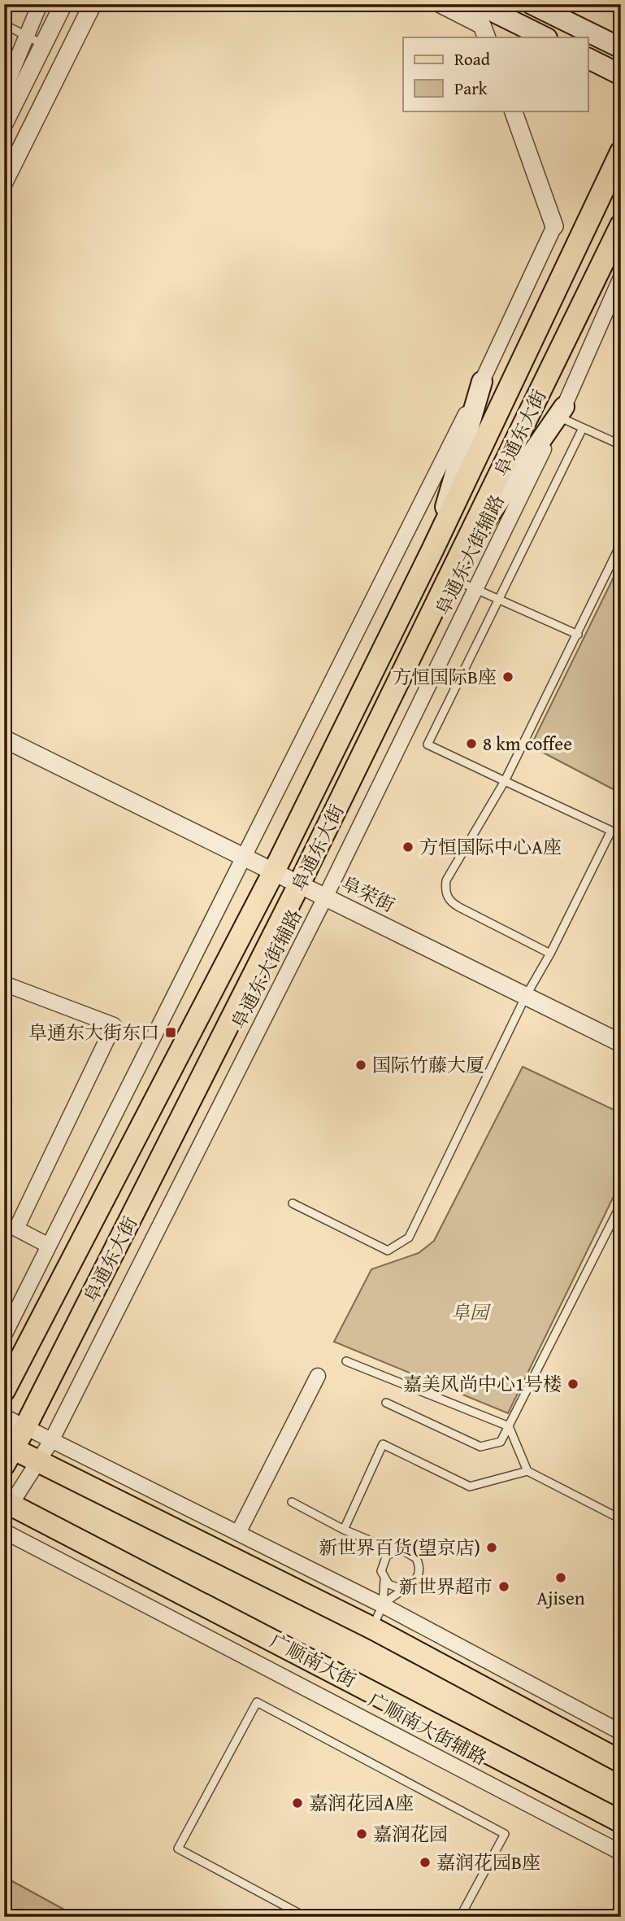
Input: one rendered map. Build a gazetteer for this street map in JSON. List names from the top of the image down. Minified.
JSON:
{"streets":{"main road":["阜通东大街","广顺南大街"],"street":["阜通东大街辅路","阜荣街","广顺南大街辅路"]},"crossings":[["阜通东大街","阜荣街"],["阜通东大街辅路","阜荣街"],["阜通东大街辅路","广顺南大街"]],"parks":["阜园"],"places":{"other":["方恒国际B座","8 km coffee","方恒国际中心A座","国际竹藤大厦","嘉美风尚中心1号楼","新世界百货(望京店)","Ajisen","新世界超市","嘉润花园A座","嘉润花园","嘉润花园B座"],"transit":["阜通东大街东口"]},"legend":["Road","Park"]}
